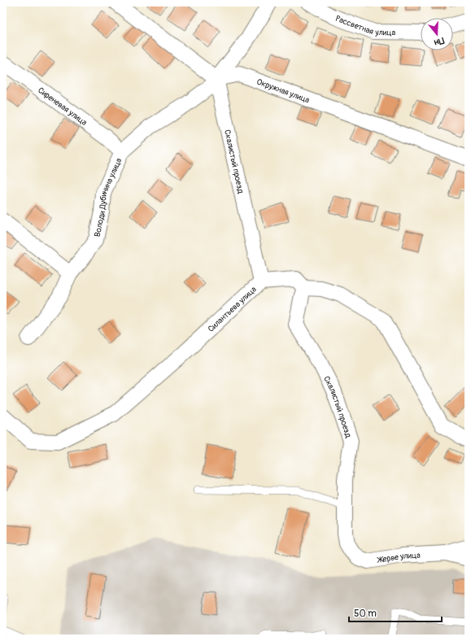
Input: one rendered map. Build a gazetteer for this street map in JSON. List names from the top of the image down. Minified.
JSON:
{"streets":{"street":["Рассветная улица","Окружная улица","Сиреневая улица","Скалистый проезд","Володи Дубинина улица","Силантьева улица","Жерве улица"]},"crossings":[["Окружная улица","Скалистый проезд"],["Окружная улица","Володи Дубинина улица"],["Сиреневая улица","Володи Дубинина улица"],["Скалистый проезд","Володи Дубинина улица"],["Скалистый проезд","Силантьева улица"],["Скалистый проезд","Жерве улица"]],"scale_bar":"50 m","north":"bottom"}
